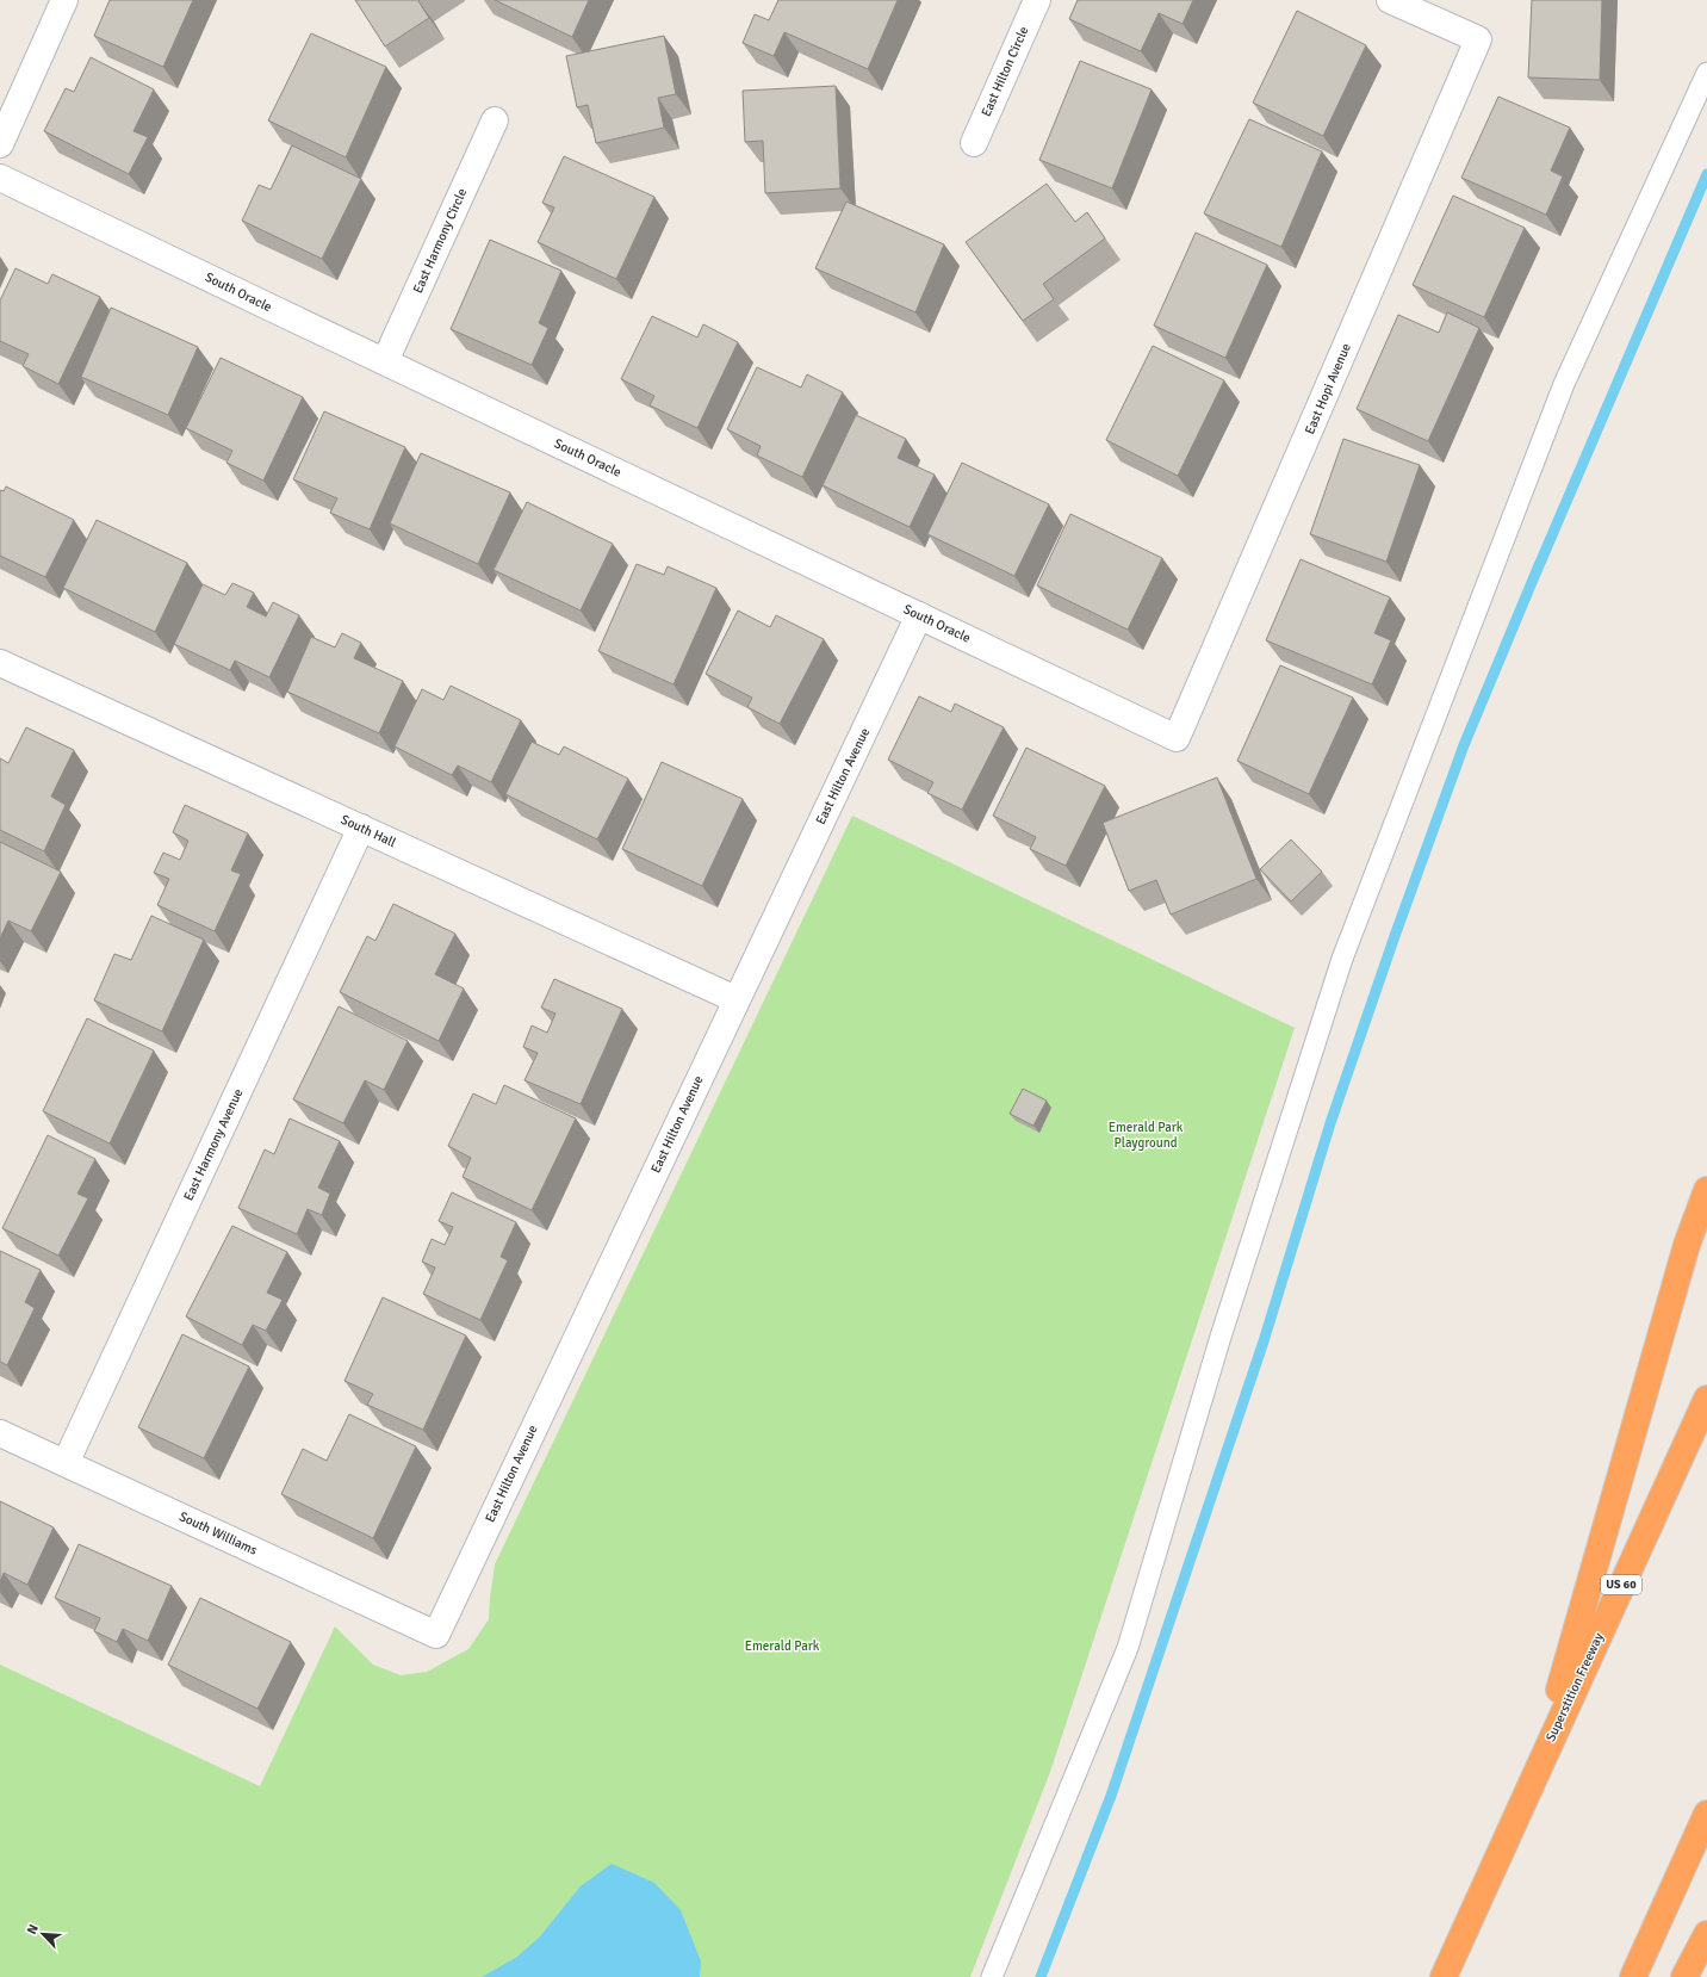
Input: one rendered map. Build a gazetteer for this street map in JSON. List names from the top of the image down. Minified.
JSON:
{"streets":{"highway":["US 60","Superstition Freeway"],"street":["East Hilton Circle","East Harmony Circle","South Oracle","East Hopi Avenue","East Hilton Avenue","South Hall","East Harmony Avenue","South Williams"]},"crossings":[["East Harmony Circle","South Oracle"],["South Oracle","East Hopi Avenue"],["South Oracle","East Hilton Avenue"],["East Hilton Avenue","South Hall"],["East Hilton Avenue","South Williams"],["South Hall","East Harmony Avenue"],["East Harmony Avenue","South Williams"]],"parks":["Emerald Park Playground","Emerald Park"],"north":"top left"}
